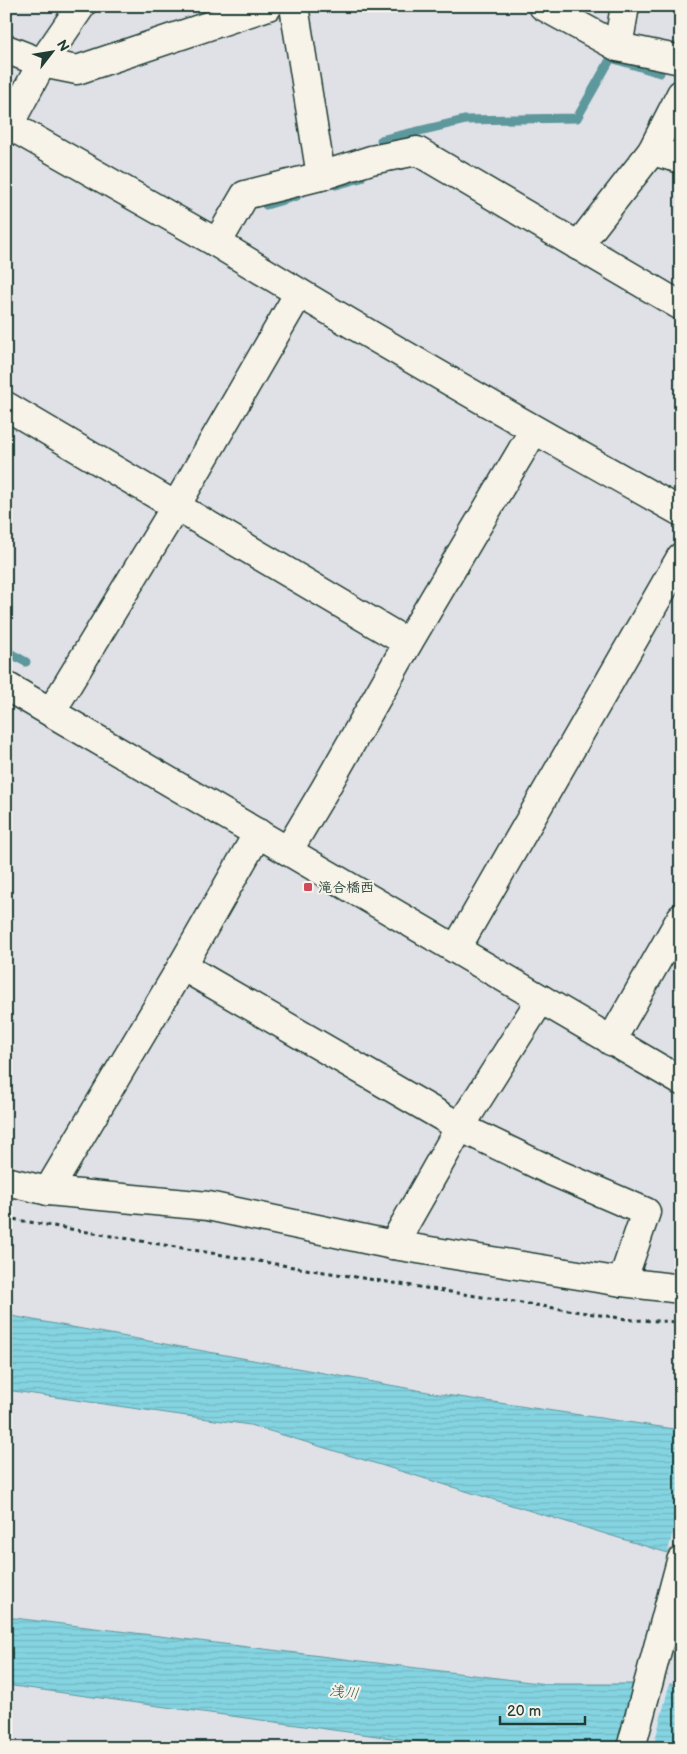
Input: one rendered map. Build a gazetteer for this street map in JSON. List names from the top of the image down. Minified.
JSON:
{"water":["浅川"],"places":{"transit":["滝合橋西"]},"scale_bar":"20 m","north":"top right"}
